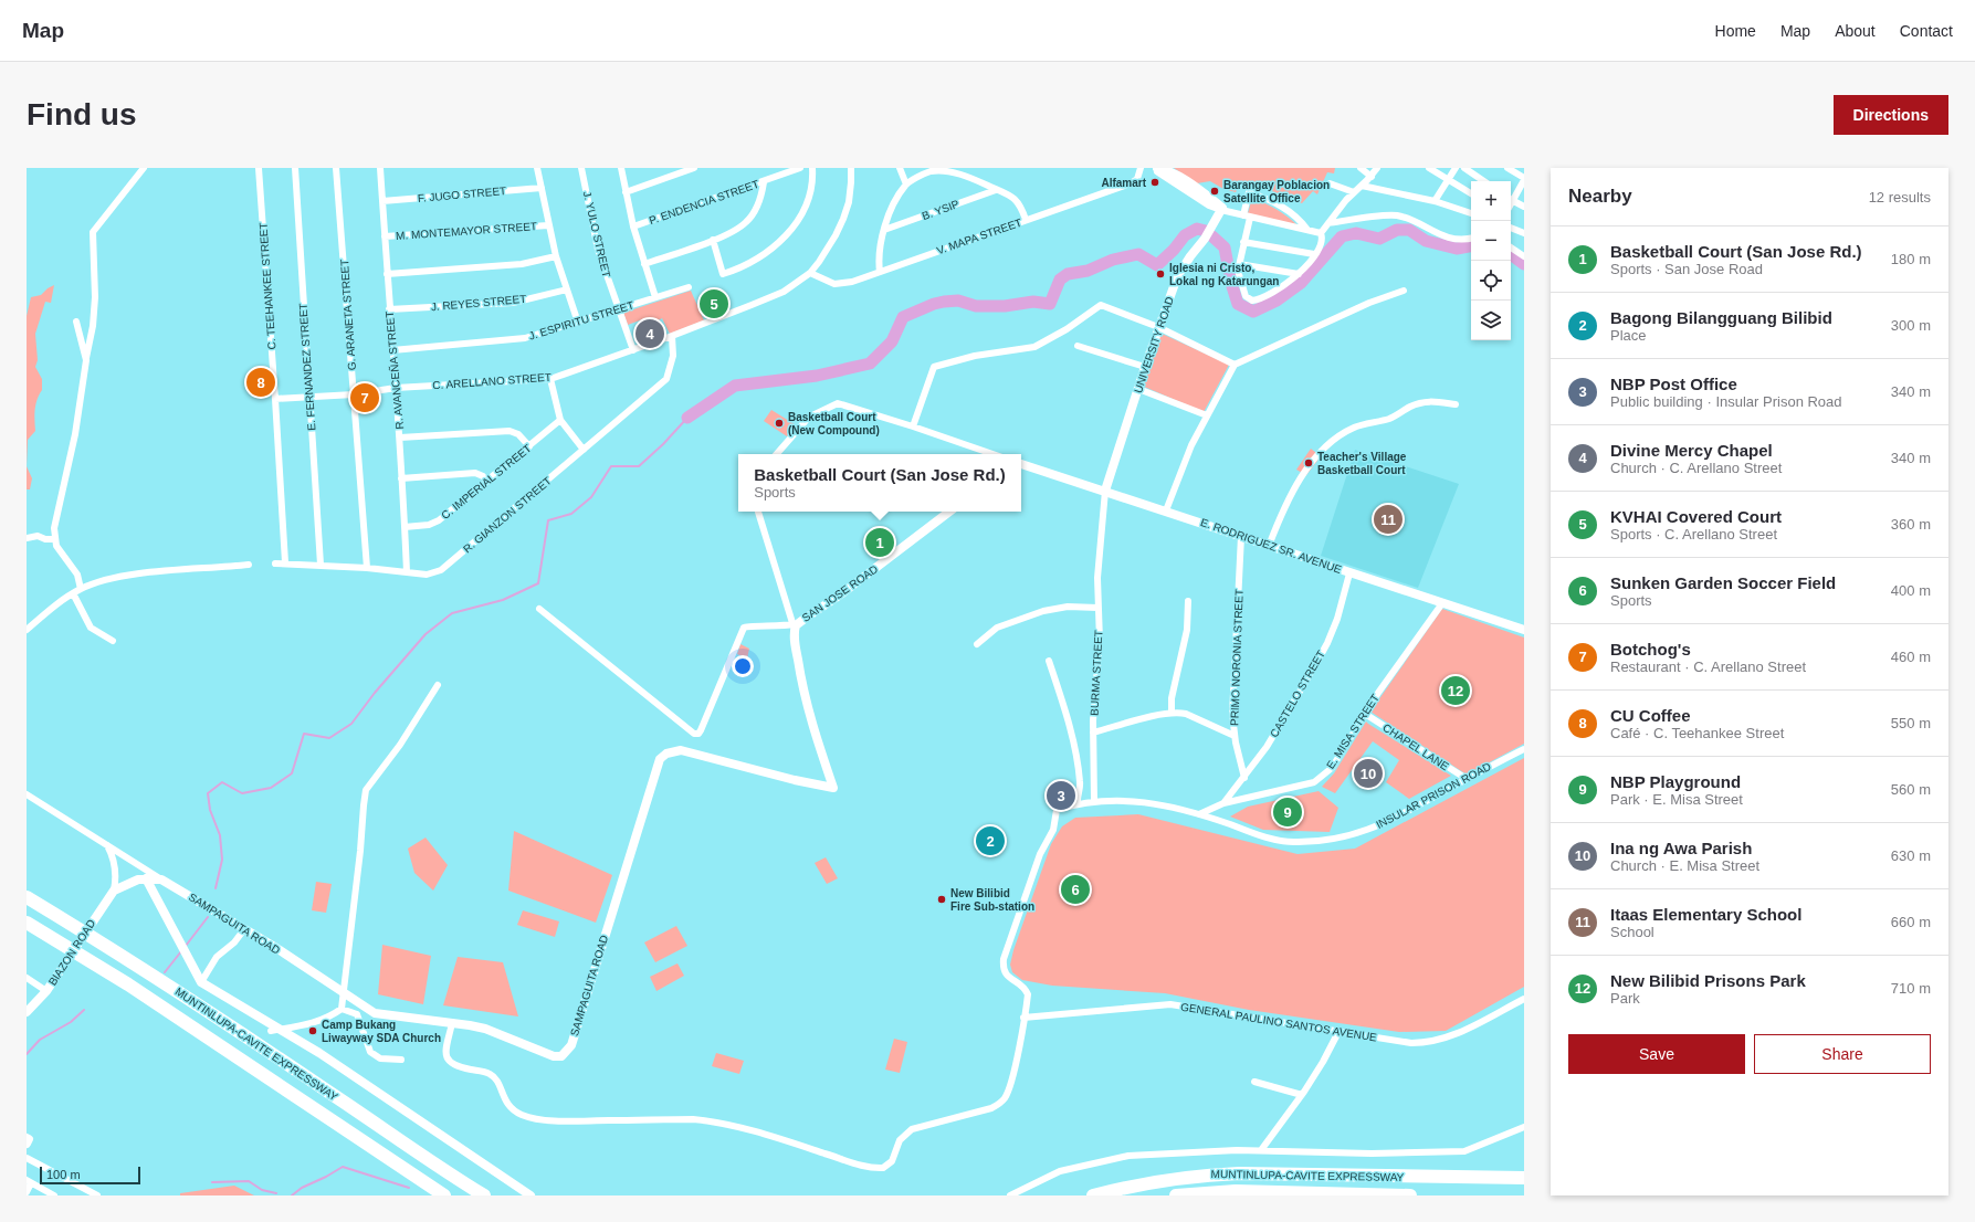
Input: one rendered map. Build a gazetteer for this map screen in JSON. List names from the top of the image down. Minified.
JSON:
{"streets":{"highway":["MUNTINLUPA-CAVITE EXPRESSWAY"],"street":["F. JUGO STREET","P. ENDENCIA STREET","B. YSIP","M. MONTEMAYOR STREET","J. YULO STREET","V. MAPA STREET","C. TEEHANKEE STREET","J. REYES STREET","G. ARANETA STREET","J. ESPIRITU STREET","UNIVERSITY ROAD","E. FERNANDEZ STREET","R. AVANCEÑA STREET","C. ARELLANO STREET","C. IMPERIAL STREET","R. GIANZON STREET","E. RODRIGUEZ SR. AVENUE","SAN JOSE ROAD","PRIMO NORONIA STREET","BURMA STREET","CASTELO STREET","E. MISA STREET","CHAPEL LANE","INSULAR PRISON ROAD","SAMPAGUITA ROAD","BIAZON ROAD","GENERAL PAULINO SANTOS AVENUE"]},"crossings":[["F. JUGO STREET","R. AVANCEÑA STREET"],["M. MONTEMAYOR STREET","R. AVANCEÑA STREET"],["J. YULO STREET","J. ESPIRITU STREET"],["J. YULO STREET","C. ARELLANO STREET"],["V. MAPA STREET","C. ARELLANO STREET"],["C. TEEHANKEE STREET","C. ARELLANO STREET"],["C. TEEHANKEE STREET","R. GIANZON STREET"],["J. REYES STREET","R. AVANCEÑA STREET"],["G. ARANETA STREET","C. ARELLANO STREET"],["G. ARANETA STREET","R. GIANZON STREET"],["J. ESPIRITU STREET","R. AVANCEÑA STREET"],["UNIVERSITY ROAD","E. RODRIGUEZ SR. AVENUE"],["UNIVERSITY ROAD","BURMA STREET"],["E. FERNANDEZ STREET","C. ARELLANO STREET"],["E. FERNANDEZ STREET","R. GIANZON STREET"],["R. AVANCEÑA STREET","C. ARELLANO STREET"],["R. AVANCEÑA STREET","C. IMPERIAL STREET"],["R. AVANCEÑA STREET","R. GIANZON STREET"],["C. ARELLANO STREET","R. GIANZON STREET"],["E. RODRIGUEZ SR. AVENUE","PRIMO NORONIA STREET"],["E. RODRIGUEZ SR. AVENUE","BURMA STREET"],["E. RODRIGUEZ SR. AVENUE","CASTELO STREET"],["E. RODRIGUEZ SR. AVENUE","E. MISA STREET"],["SAN JOSE ROAD","SAMPAGUITA ROAD"],["PRIMO NORONIA STREET","CASTELO STREET"],["BURMA STREET","INSULAR PRISON ROAD"],["CASTELO STREET","E. MISA STREET"],["E. MISA STREET","CHAPEL LANE"],["E. MISA STREET","INSULAR PRISON ROAD"],["CHAPEL LANE","INSULAR PRISON ROAD"],["INSULAR PRISON ROAD","GENERAL PAULINO SANTOS AVENUE"],["SAMPAGUITA ROAD","BIAZON ROAD"]],"places":["Alfamart","Barangay Poblacion Satellite Office","Iglesia ni Cristo, Lokal ng Katarungan","Basketball Court (New Compound)","Teacher's Village Basketball Court","New Bilibid Fire Sub-station","Camp Bukang Liwayway SDA Church"],"scale_bar":"100 m","page":{"header":"Map","nav":["Home","Map","About","Contact"],"buttons":["Directions",["Save","Share"]],"title":"Find us","heading":["Nearby","12 results"],"map_buttons":["+","−"],"list":[{"mark":"1","name":"Basketball Court (San Jose Rd.)","note":"Sports · San Jose Road","value":"180 m"},{"mark":"2","name":"Bagong Bilangguang Bilibid","note":"Place","value":"300 m"},{"mark":"3","name":"NBP Post Office","note":"Public building · Insular Prison Road","value":"340 m"},{"mark":"4","name":"Divine Mercy Chapel","note":"Church · C. Arellano Street","value":"340 m"},{"mark":"5","name":"KVHAI Covered Court","note":"Sports · C. Arellano Street","value":"360 m"},{"mark":"6","name":"Sunken Garden Soccer Field","note":"Sports","value":"400 m"},{"mark":"7","name":"Botchog's","note":"Restaurant · C. Arellano Street","value":"460 m"},{"mark":"8","name":"CU Coffee","note":"Café · C. Teehankee Street","value":"550 m"},{"mark":"9","name":"NBP Playground","note":"Park · E. Misa Street","value":"560 m"},{"mark":"10","name":"Ina ng Awa Parish","note":"Church · E. Misa Street","value":"630 m"},{"mark":"11","name":"Itaas Elementary School","note":"School","value":"660 m"},{"mark":"12","name":"New Bilibid Prisons Park","note":"Park","value":"710 m"}],"pins":["5","4","8","7","11","1","12","10","3","9","2","6"],"popup":["Basketball Court (San Jose Rd.)","Sports"],"scale":"100 m"}}
